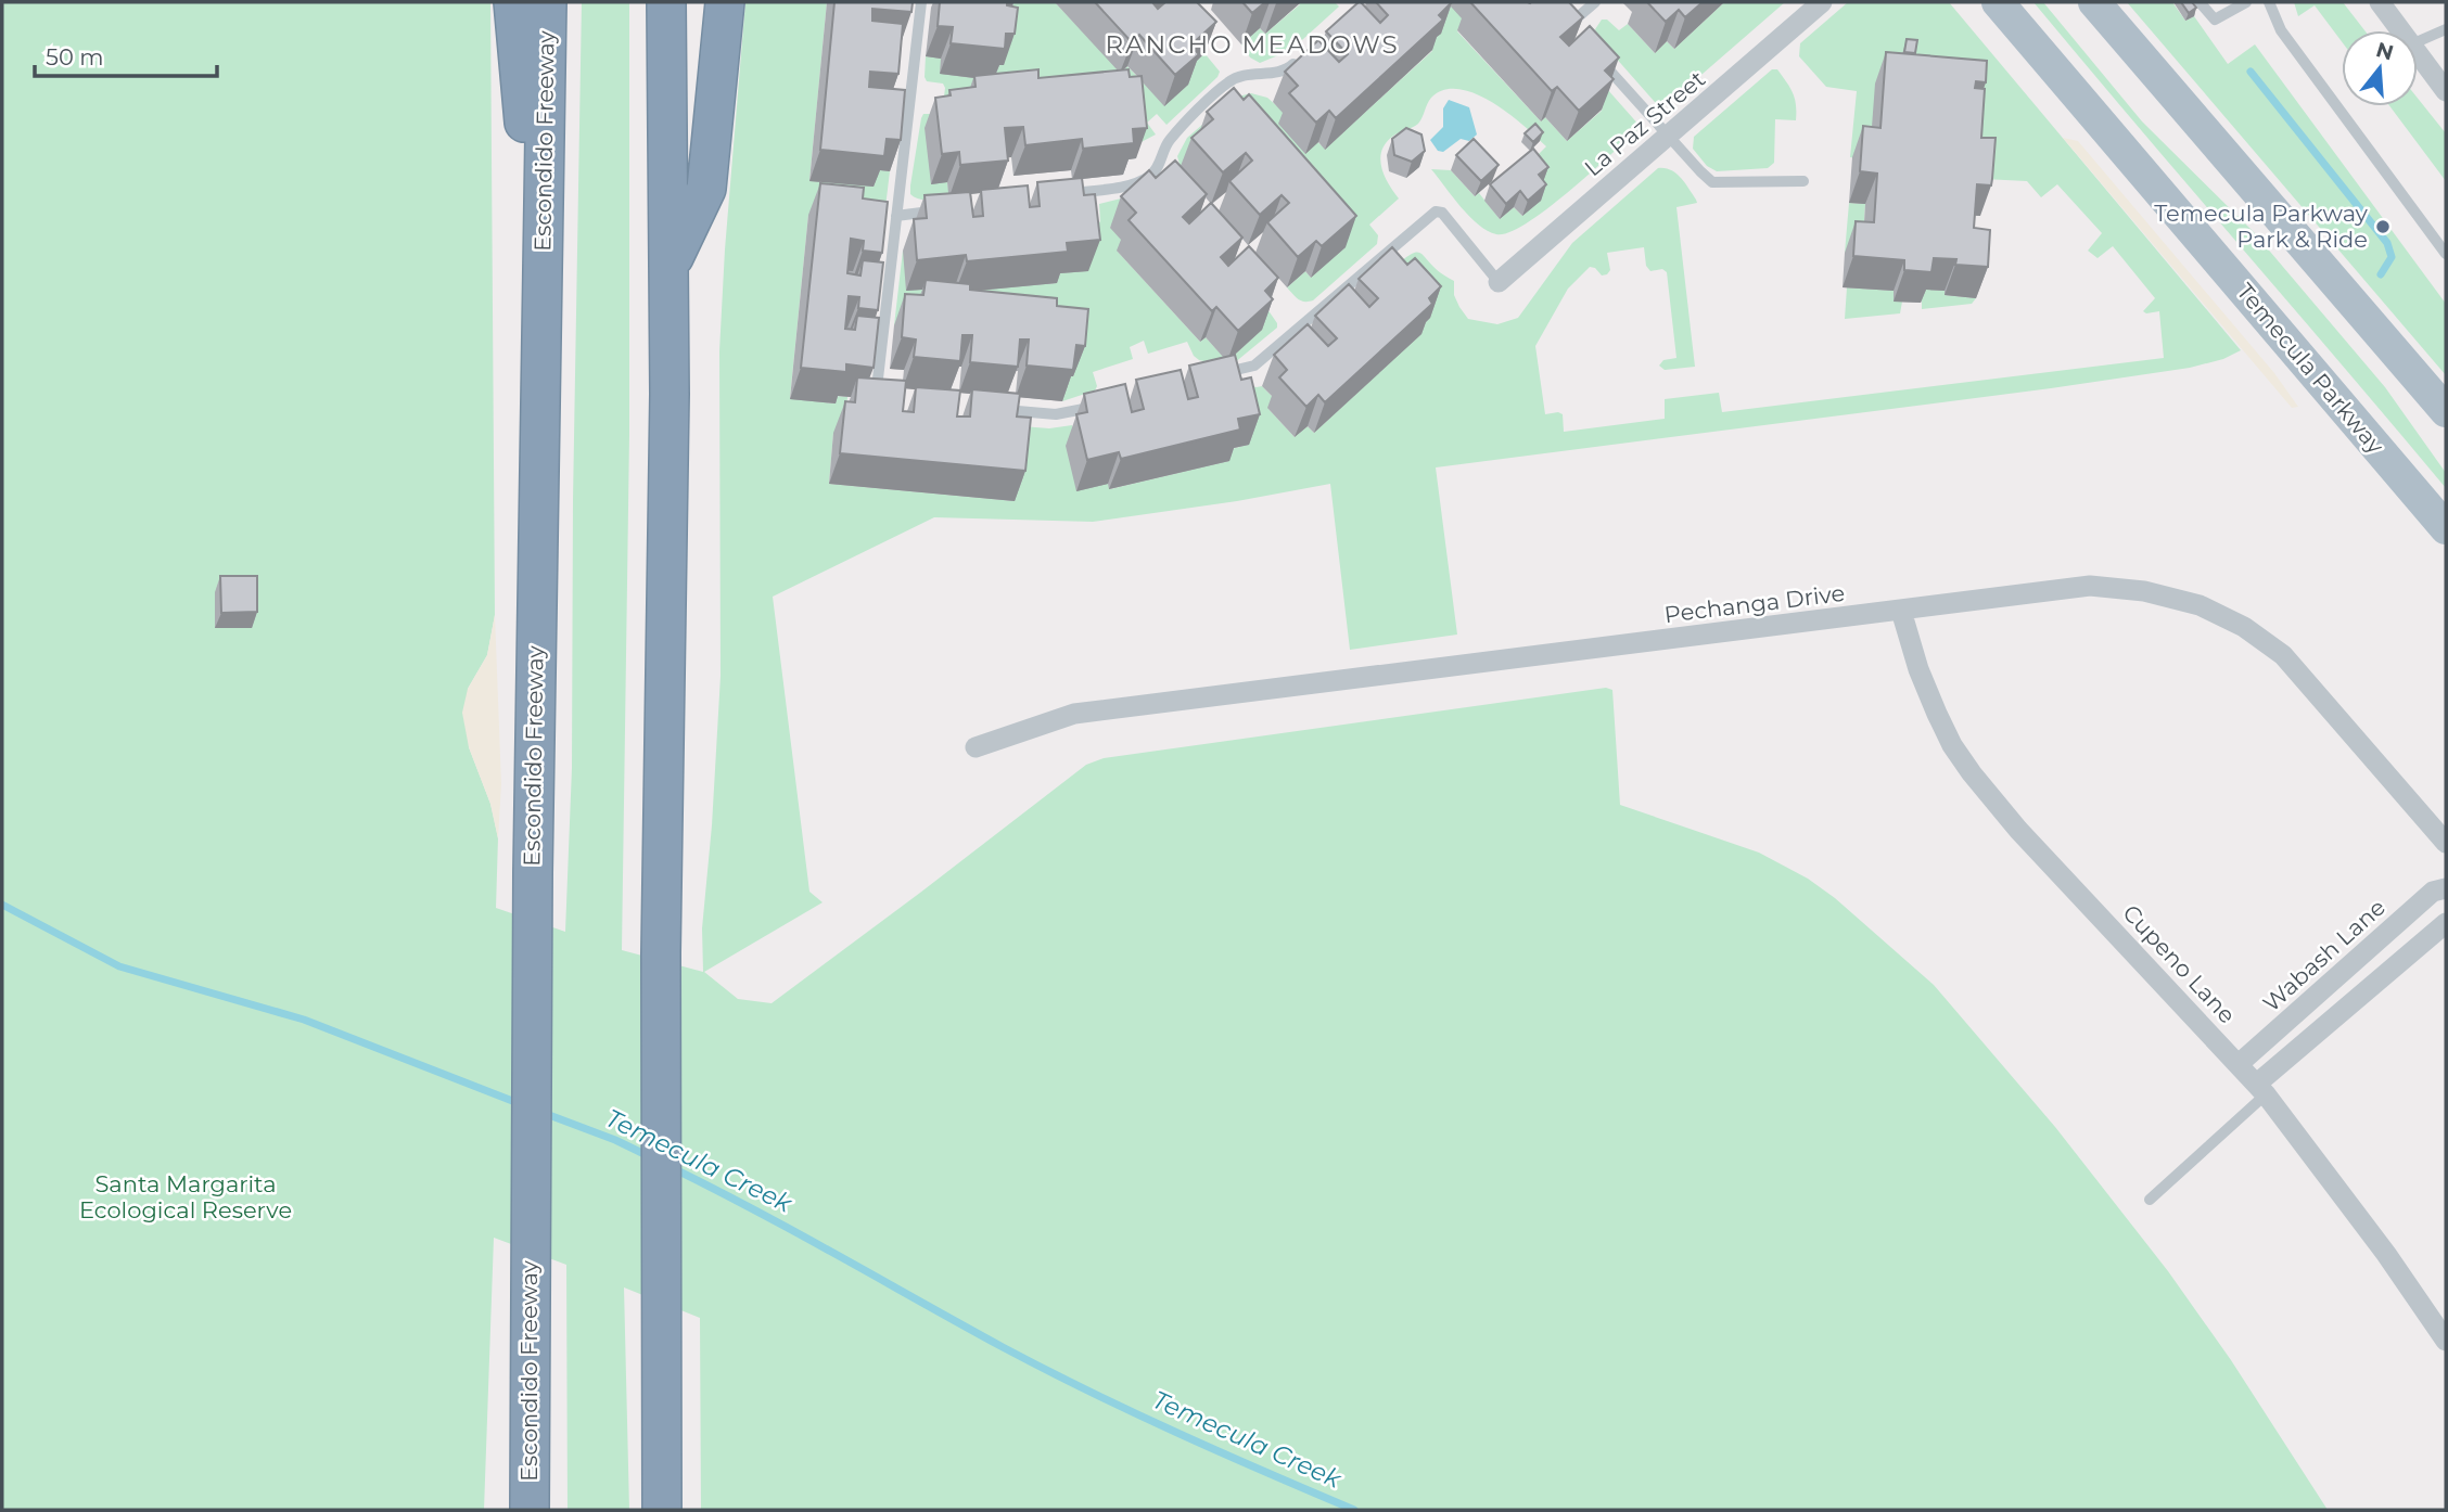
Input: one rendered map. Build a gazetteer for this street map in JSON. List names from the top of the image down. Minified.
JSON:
{"streets":{"highway":["Escondido Freeway"],"main road":["Temecula Parkway"],"street":["La Paz Street","Pechanga Drive","Wabash Lane","Cupeno Lane"]},"crossings":[["Pechanga Drive","Cupeno Lane"],["Wabash Lane","Cupeno Lane"]],"districts":["RANCHO MEADOWS"],"water":["Temecula Creek"],"parks":["Santa Margarita Ecological Reserve"],"places":["Temecula Parkway Park & Ride"],"scale_bar":"50 m","north":"top"}
